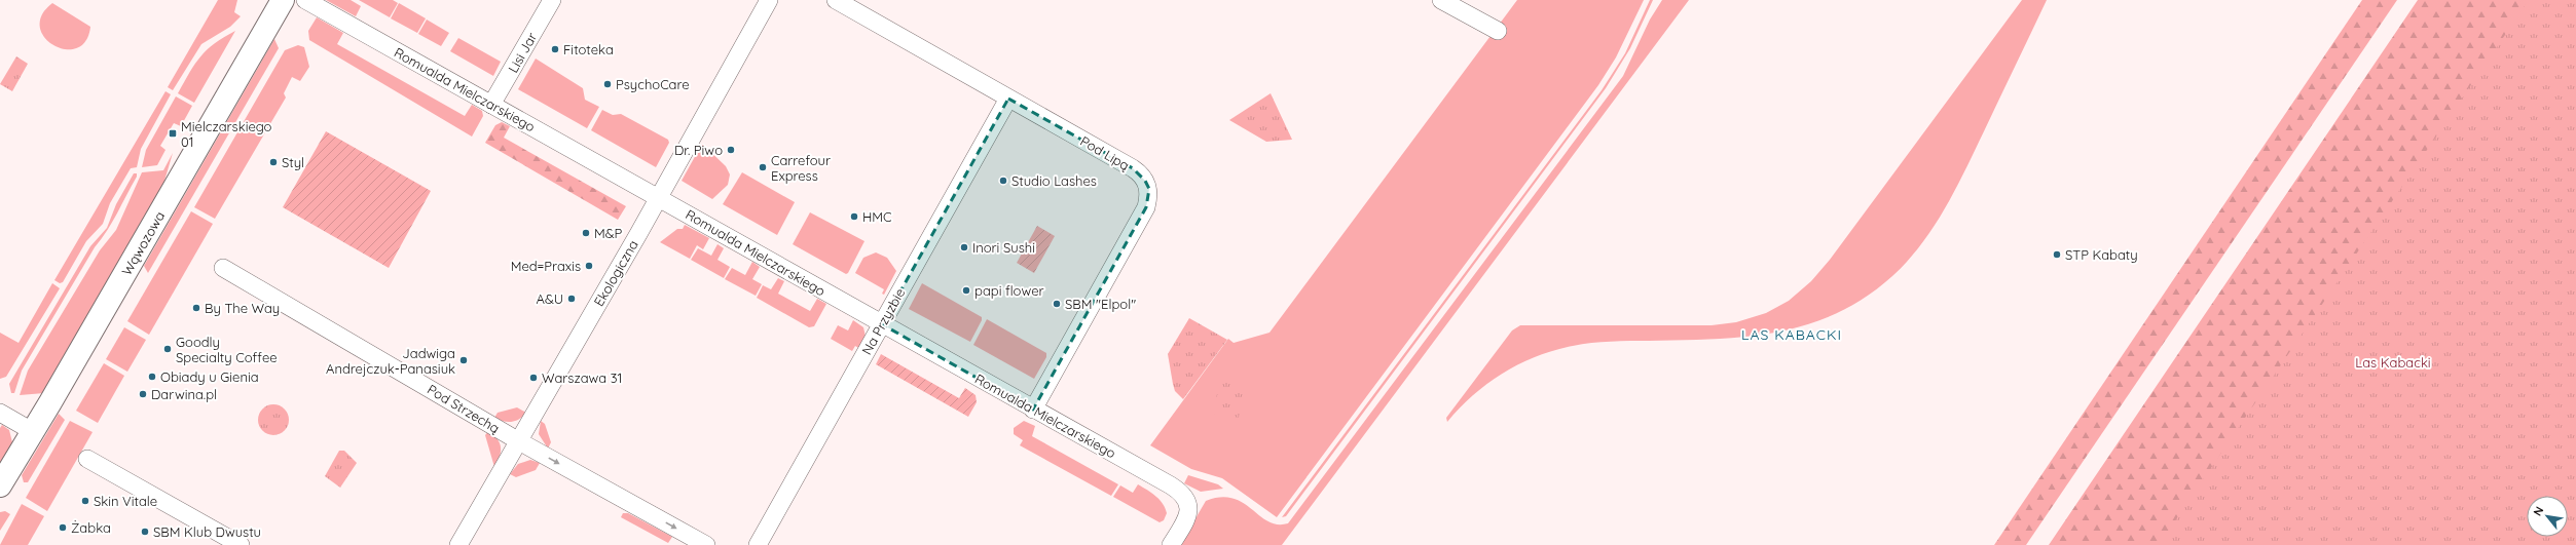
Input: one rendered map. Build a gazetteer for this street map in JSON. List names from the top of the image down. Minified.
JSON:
{"streets":{"street":["Lisi Jar","Romualda Mielczarskiego","Pod Lipą","Wąwozowa","Ekologiczna","Na Przyzbie","Pod Strzechą"]},"crossings":[["Lisi Jar","Romualda Mielczarskiego"],["Romualda Mielczarskiego","Pod Lipą"],["Romualda Mielczarskiego","Ekologiczna"],["Romualda Mielczarskiego","Na Przyzbie"],["Pod Lipą","Na Przyzbie"],["Ekologiczna","Pod Strzechą"]],"one_way":["Pod Strzechą"],"districts":["LAS KABACKI"],"parks":["Las Kabacki"],"places":{"other":["Fitoteka","PsychoCare","Dr. Piwo","Styl","Carrefour Express","Studio Lashes","HMC","M&P","Inori Sushi","STP Kabaty","Med=Praxis","papi flower","A&U","SBM \"Elpol\"","By The Way","Goodly Specialty Coffee","Jadwiga Andrejczuk-Panasiuk","Obiady u Gienia","Warszawa 31","Darwina.pl","Skin Vitale","Żabka","SBM Klub Dwustu"],"transit":["Mielczarskiego 01"]},"north":"top left"}
